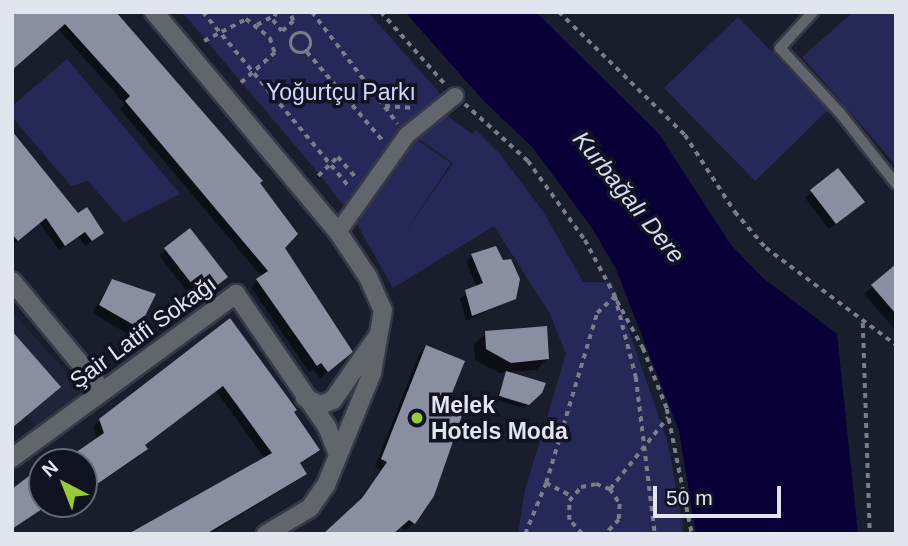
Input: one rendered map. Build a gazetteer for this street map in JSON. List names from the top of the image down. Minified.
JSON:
{"streets":{"street":["Şair Latifi Sokağı"]},"water":["Kurbağalı Dere"],"parks":["Yoğurtçu Parkı"],"places":["Melek Hotels Moda"],"scale_bar":"50 m","north":"top left"}
